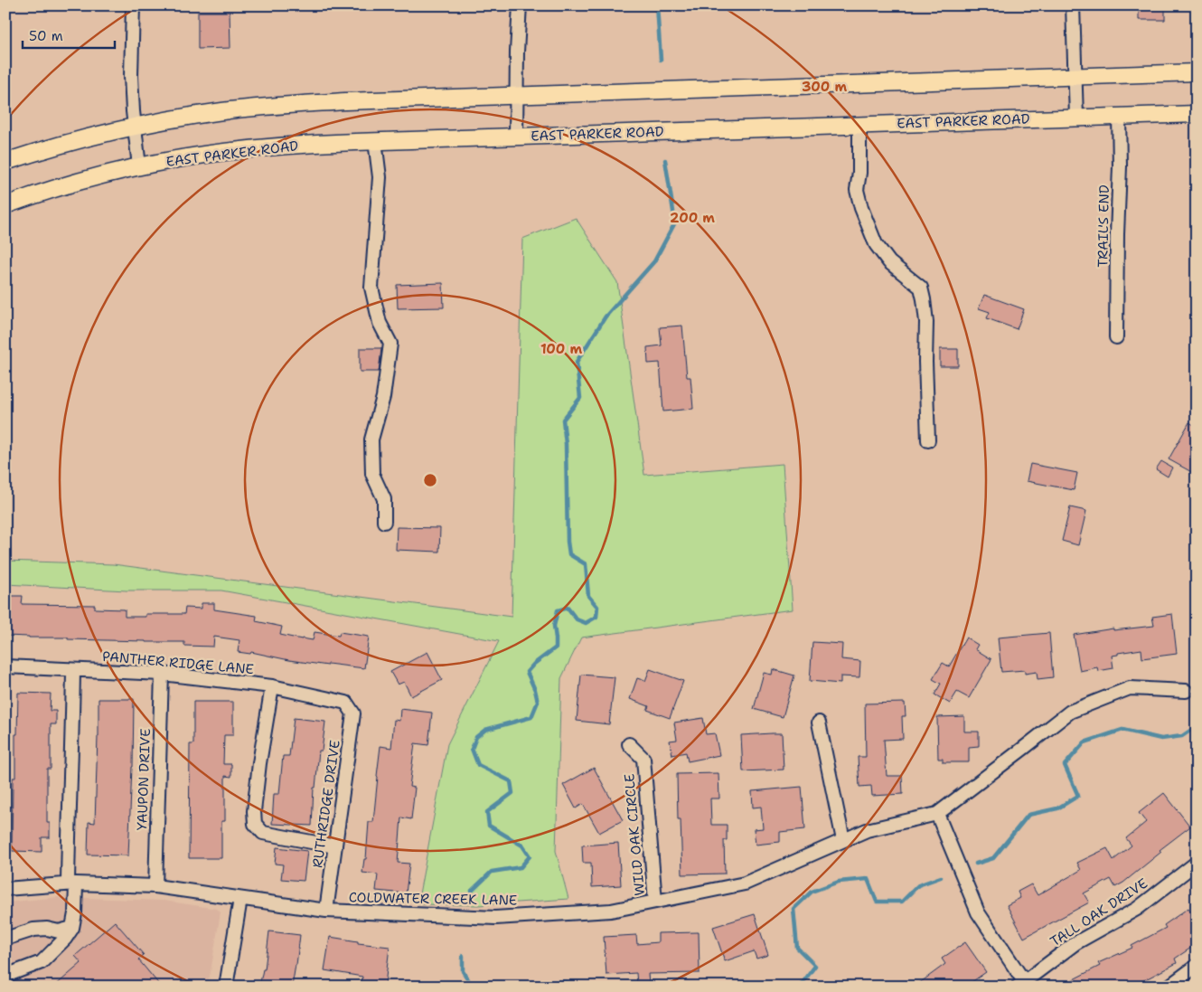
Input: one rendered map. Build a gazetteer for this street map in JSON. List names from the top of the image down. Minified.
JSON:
{"streets":{"main road":["EAST PARKER ROAD"],"street":["TRAIL'S END","PANTHER RIDGE LANE","YAUPON DRIVE","RUTHRIDGE DRIVE","WILD OAK CIRCLE","COLDWATER CREEK LANE","TALL OAK DRIVE"]},"crossings":[["EAST PARKER ROAD","TRAIL'S END"],["PANTHER RIDGE LANE","YAUPON DRIVE"],["PANTHER RIDGE LANE","RUTHRIDGE DRIVE"],["YAUPON DRIVE","COLDWATER CREEK LANE"],["RUTHRIDGE DRIVE","COLDWATER CREEK LANE"],["WILD OAK CIRCLE","COLDWATER CREEK LANE"]],"scale_bar":"50 m","rings":["300 m","200 m","100 m"]}
